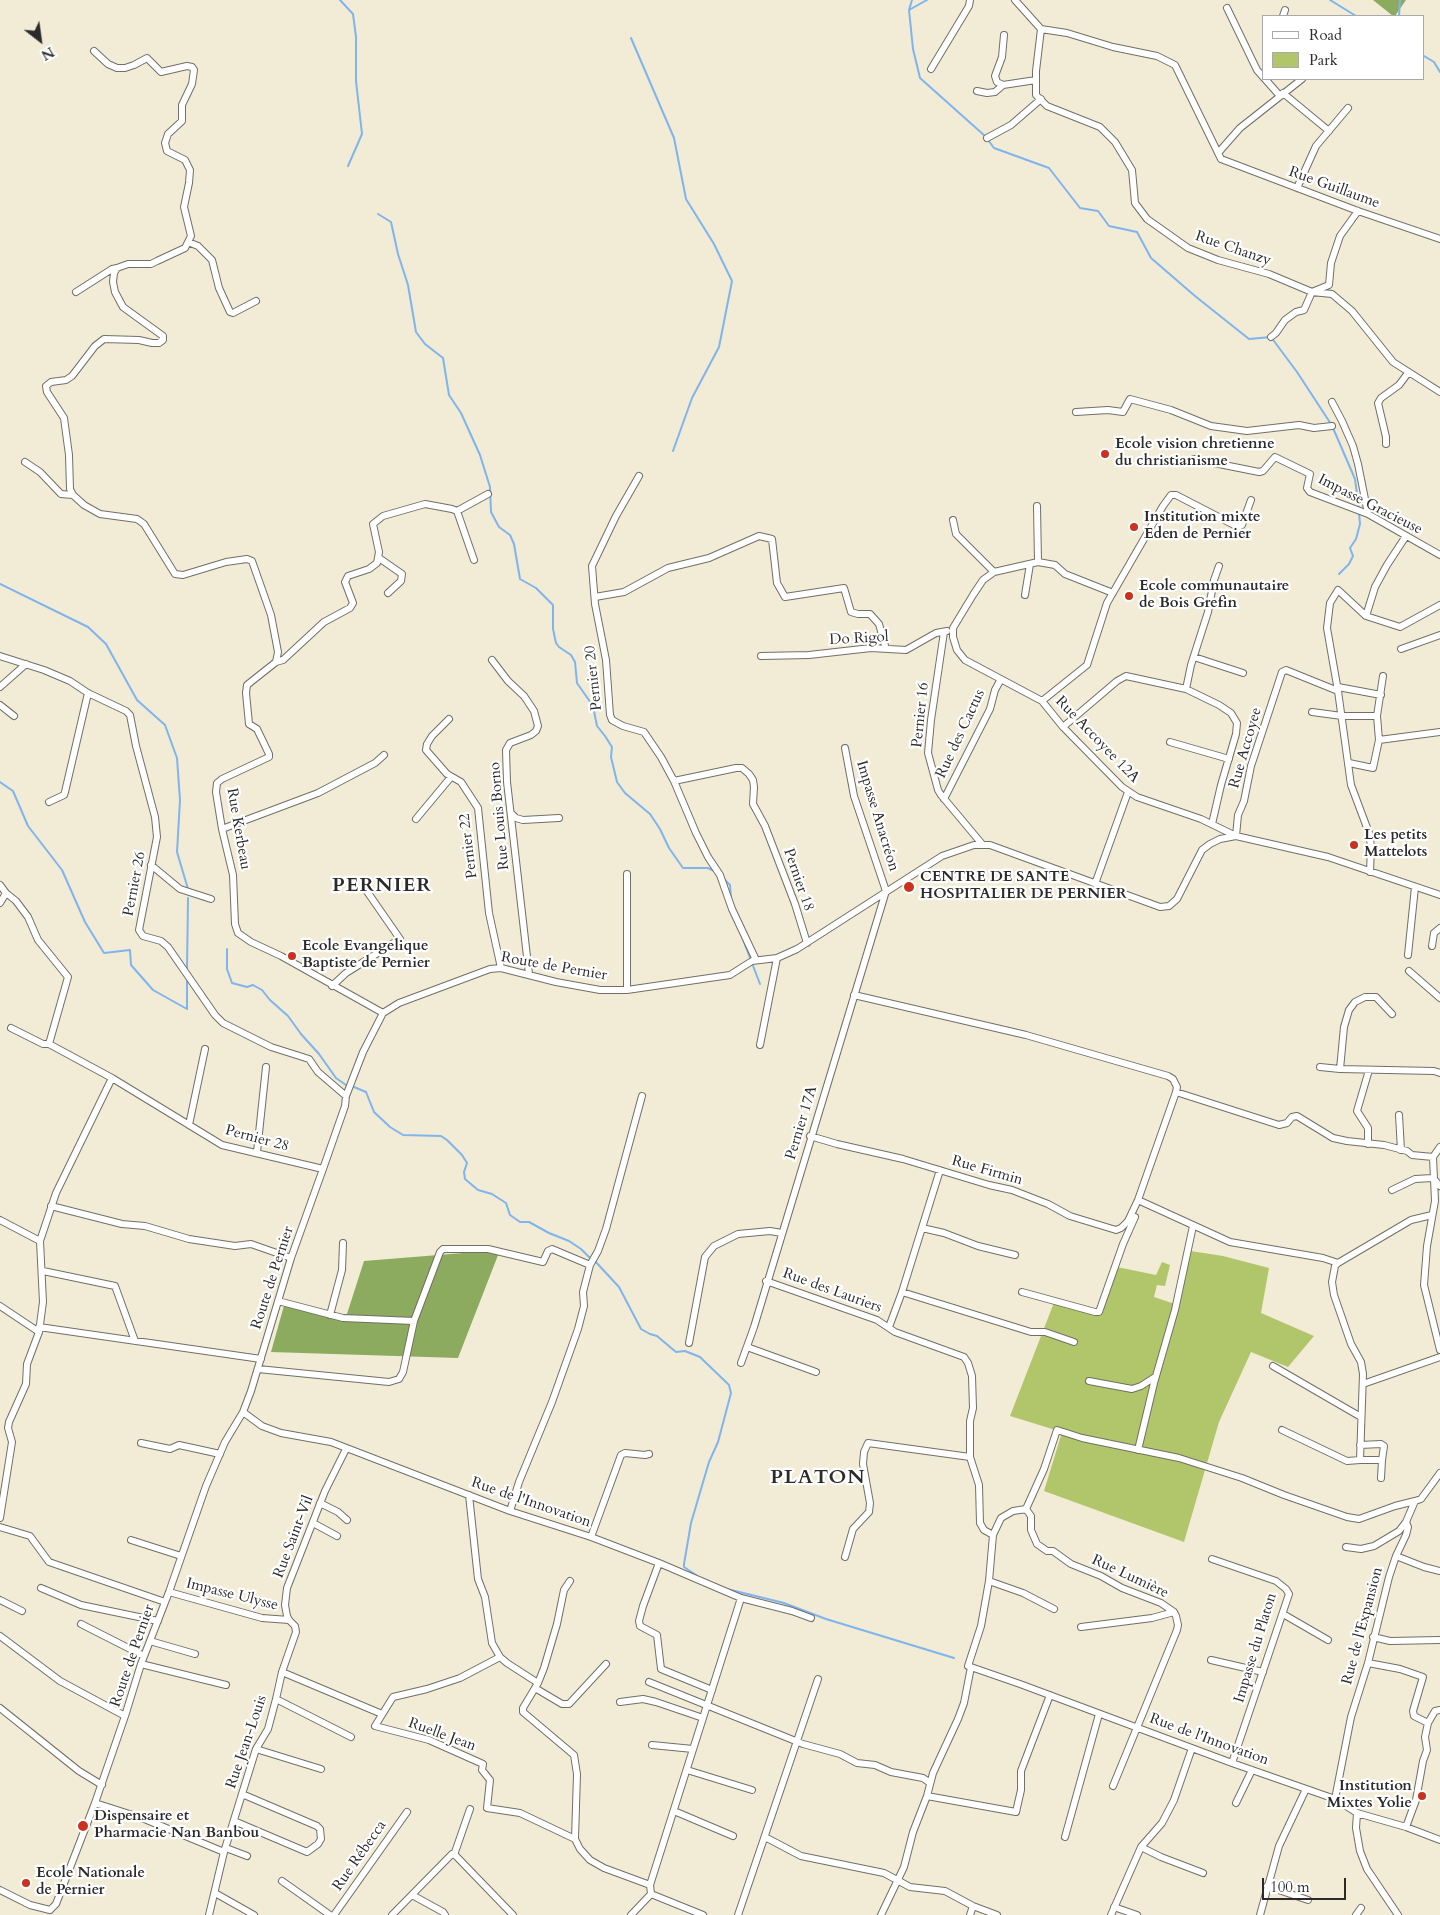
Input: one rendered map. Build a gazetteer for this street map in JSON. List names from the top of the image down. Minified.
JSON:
{"streets":{"street":["Rue Guillaume","Rue Chanzy","Impasse Gracieuse","Do Rigol","Pernier 20","Pernier 16","Rue des Cactus","Rue Accoyee 12A","Rue Accoyee","Rue Louis Borno","Impasse Anacréon","Rue Kerbeau","Pernier 22","Pernier 18","Pernier 26","Route de Pernier","Pernier 17A","Pernier 28","Rue Firmin","Rue des Lauriers","Rue de l'Innovation","Rue Saint-Vil","Rue Lumière","Impasse Ulysse","Rue de l'Expansion","Impasse du Platon","Ruelle Jean","Rue Jean-Louis","Rue Rébecca"]},"crossings":[["Do Rigol","Pernier 16"],["Do Rigol","Rue des Cactus"],["Do Rigol","Rue Accoyee 12A"],["Pernier 20","Pernier 18"],["Pernier 20","Route de Pernier"],["Pernier 16","Rue des Cactus"],["Pernier 16","Route de Pernier"],["Rue des Cactus","Rue Accoyee 12A"],["Rue Accoyee 12A","Rue Accoyee"],["Rue Accoyee 12A","Route de Pernier"],["Rue Accoyee","Route de Pernier"],["Rue Louis Borno","Route de Pernier"],["Impasse Anacréon","Route de Pernier"],["Impasse Anacréon","Pernier 17A"],["Rue Kerbeau","Route de Pernier"],["Pernier 22","Route de Pernier"],["Pernier 18","Route de Pernier"],["Pernier 26","Route de Pernier"],["Route de Pernier","Pernier 17A"],["Route de Pernier","Pernier 28"],["Route de Pernier","Rue de l'Innovation"],["Route de Pernier","Impasse Ulysse"],["Pernier 17A","Rue Firmin"],["Pernier 17A","Rue des Lauriers"],["Rue de l'Innovation","Rue Saint-Vil"],["Rue de l'Innovation","Rue Lumière"],["Rue de l'Innovation","Rue de l'Expansion"],["Rue de l'Innovation","Impasse du Platon"],["Rue Saint-Vil","Impasse Ulysse"],["Rue Saint-Vil","Rue Jean-Louis"]],"districts":["PERNIER","PLATON"],"places":["Ecole vision chretienne du christianisme","Institution mixte Eden de Pernier","Ecole communautaire de Bois Grefin","Les petits Mattelots","CENTRE DE SANTE HOSPITALIER DE PERNIER","Ecole Evangelique Baptiste de Pernier","Institution Mixtes Yolie","Dispensaire et Pharmacie Nan Banbou","Ecole Nationale de Pernier"],"legend":["Road","Park"],"scale_bar":"100 m","north":"bottom right"}
